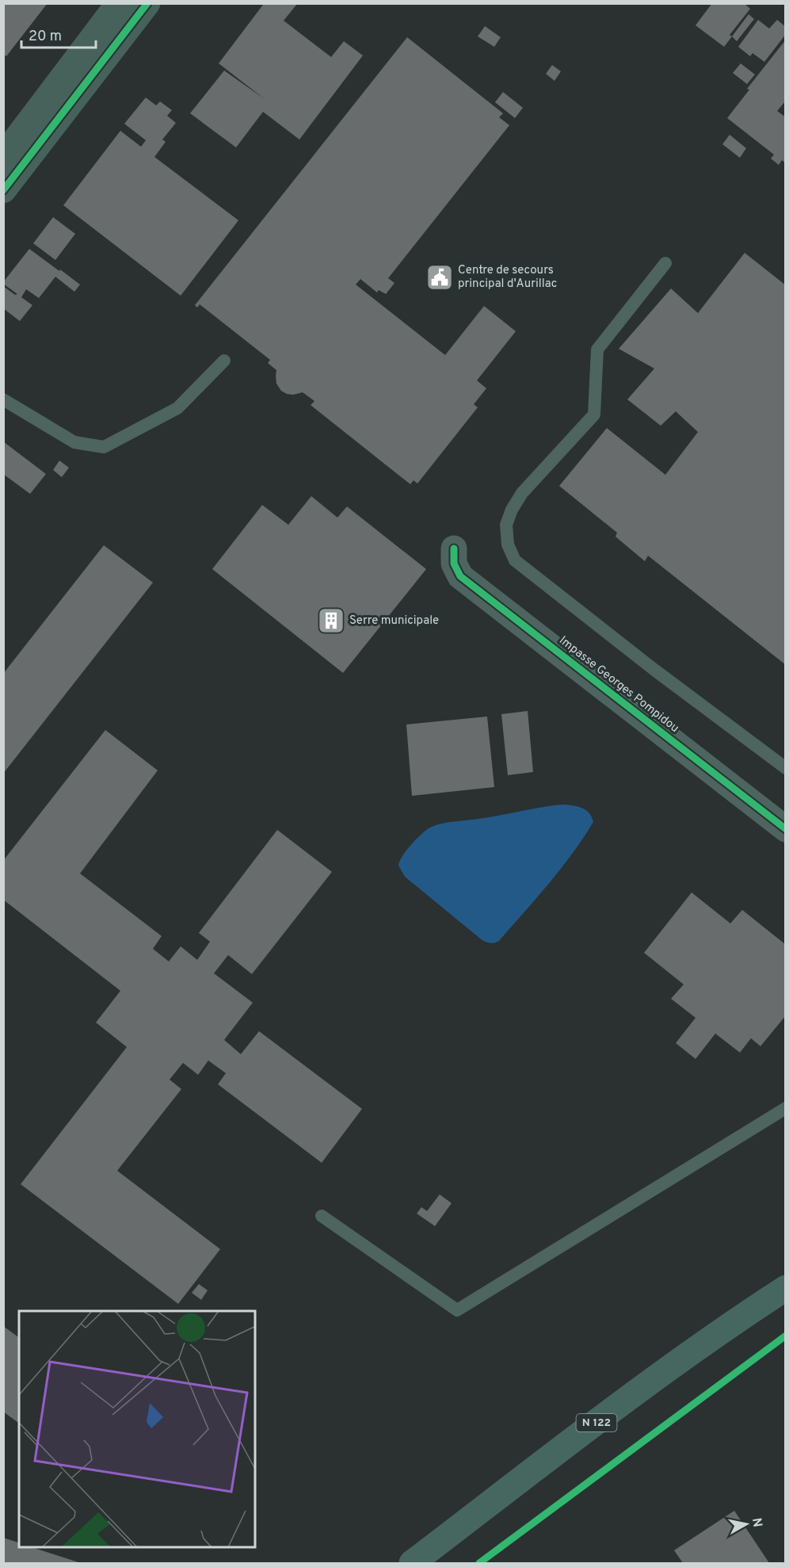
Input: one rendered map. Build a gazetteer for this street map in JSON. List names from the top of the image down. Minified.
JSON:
{"streets":{"main road":["N 122"],"street":["Impasse Georges Pompidou"]},"places":{"public building":["Centre de secours principal d'Aurillac"],"building":["Serre municipale"]},"scale_bar":"20 m","north":"right"}
